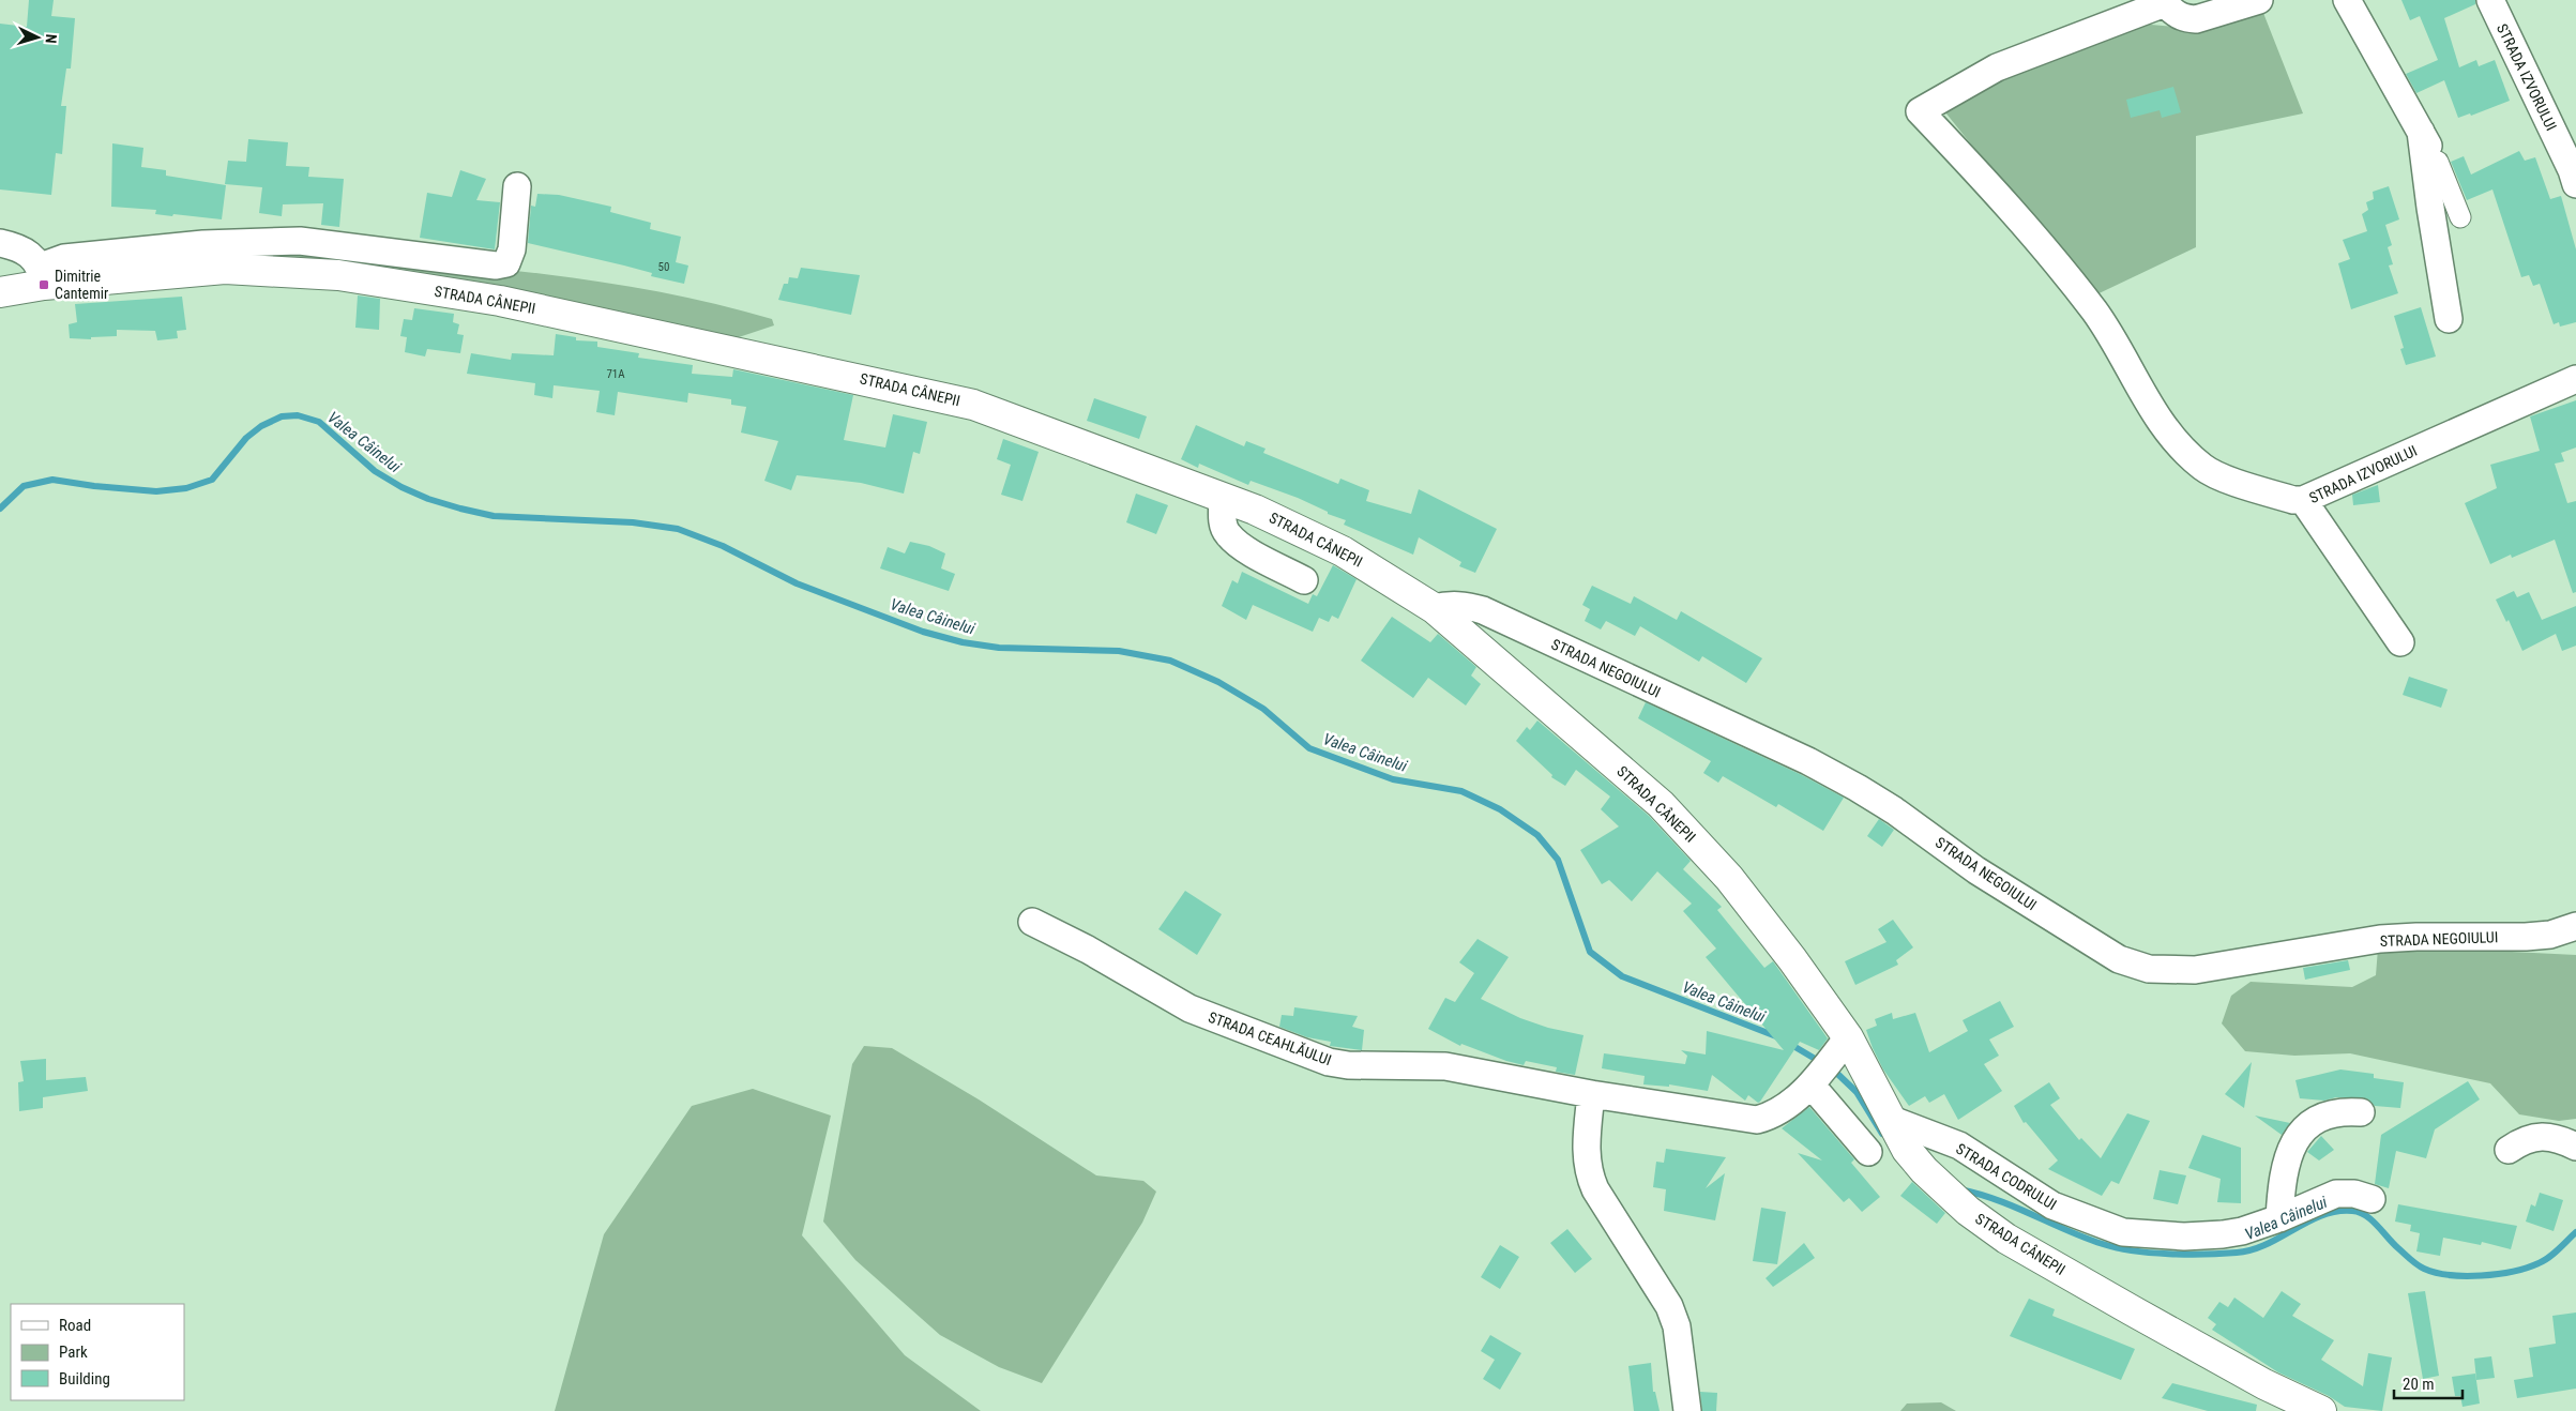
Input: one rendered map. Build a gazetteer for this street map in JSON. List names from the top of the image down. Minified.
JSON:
{"streets":{"street":["STRADA IZVORULUI","STRADA CÂNEPII","STRADA NEGOIULUI","STRADA CEAHLĂULUI","STRADA CODRULUI"]},"crossings":[["STRADA CÂNEPII","STRADA NEGOIULUI"],["STRADA CÂNEPII","STRADA CEAHLĂULUI"],["STRADA CÂNEPII","STRADA CODRULUI"]],"water":["Valea Câinelui"],"places":{"transit":["Dimitrie Cantemir"]},"house_numbers":["50","71A"],"legend":["Road","Park","Building"],"scale_bar":"20 m","north":"right"}
